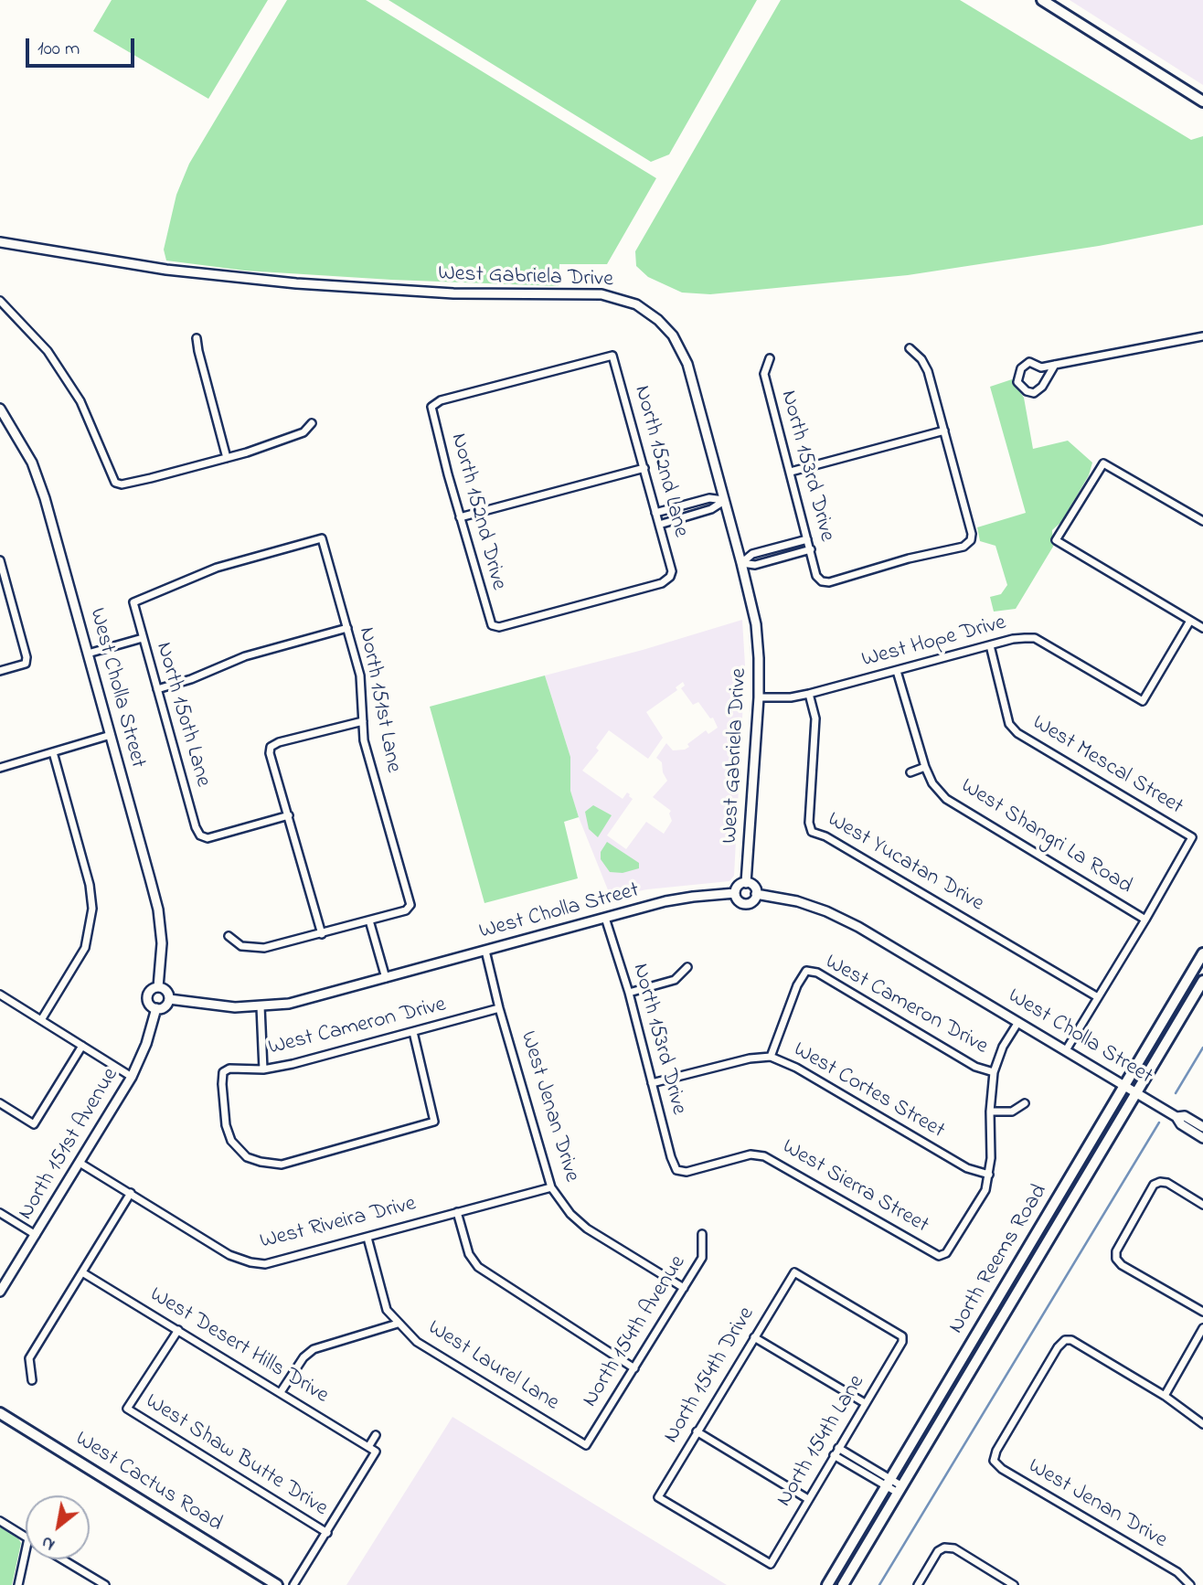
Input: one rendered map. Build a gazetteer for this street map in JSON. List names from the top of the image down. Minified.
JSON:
{"streets":{"main road":["North Reems Road","West Cactus Road"],"street":["West Gabriela Drive","North 152nd Lane","North 153rd Drive","North 152nd Drive","West Hope Drive","West Cholla Street","North 151st Lane","North 150th Lane","West Mescal Street","West Shangri La Road","West Yucatan Drive","West Cameron Drive","West Cortes Street","West Jenan Drive","North 151st Avenue","West Sierra Street","West Riveira Drive","North 154th Avenue","West Desert Hills Drive","West Laurel Lane","North 154th Drive","North 154th Lane","West Shaw Butte Drive"]},"crossings":[["West Gabriela Drive","West Hope Drive"],["West Gabriela Drive","West Cholla Street"],["North 152nd Lane","North 152nd Drive"],["North 153rd Drive","West Cholla Street"],["North 153rd Drive","West Cortes Street"],["North 153rd Drive","West Sierra Street"],["West Hope Drive","West Mescal Street"],["West Hope Drive","West Shangri La Road"],["West Hope Drive","West Yucatan Drive"],["West Cholla Street","West Jenan Drive"],["West Cholla Street","North 151st Avenue"],["West Cholla Street","North Reems Road"],["North 151st Lane","North 150th Lane"],["West Mescal Street","West Shangri La Road"],["West Cameron Drive","West Cortes Street"],["West Cameron Drive","West Jenan Drive"],["West Cortes Street","West Sierra Street"],["West Jenan Drive","West Riveira Drive"],["West Jenan Drive","North 154th Avenue"],["North 151st Avenue","West Riveira Drive"],["West Riveira Drive","West Laurel Lane"],["North 154th Avenue","West Laurel Lane"],["West Desert Hills Drive","West Shaw Butte Drive"],["North 154th Drive","North 154th Lane"]],"scale_bar":"100 m","north":"bottom left"}
